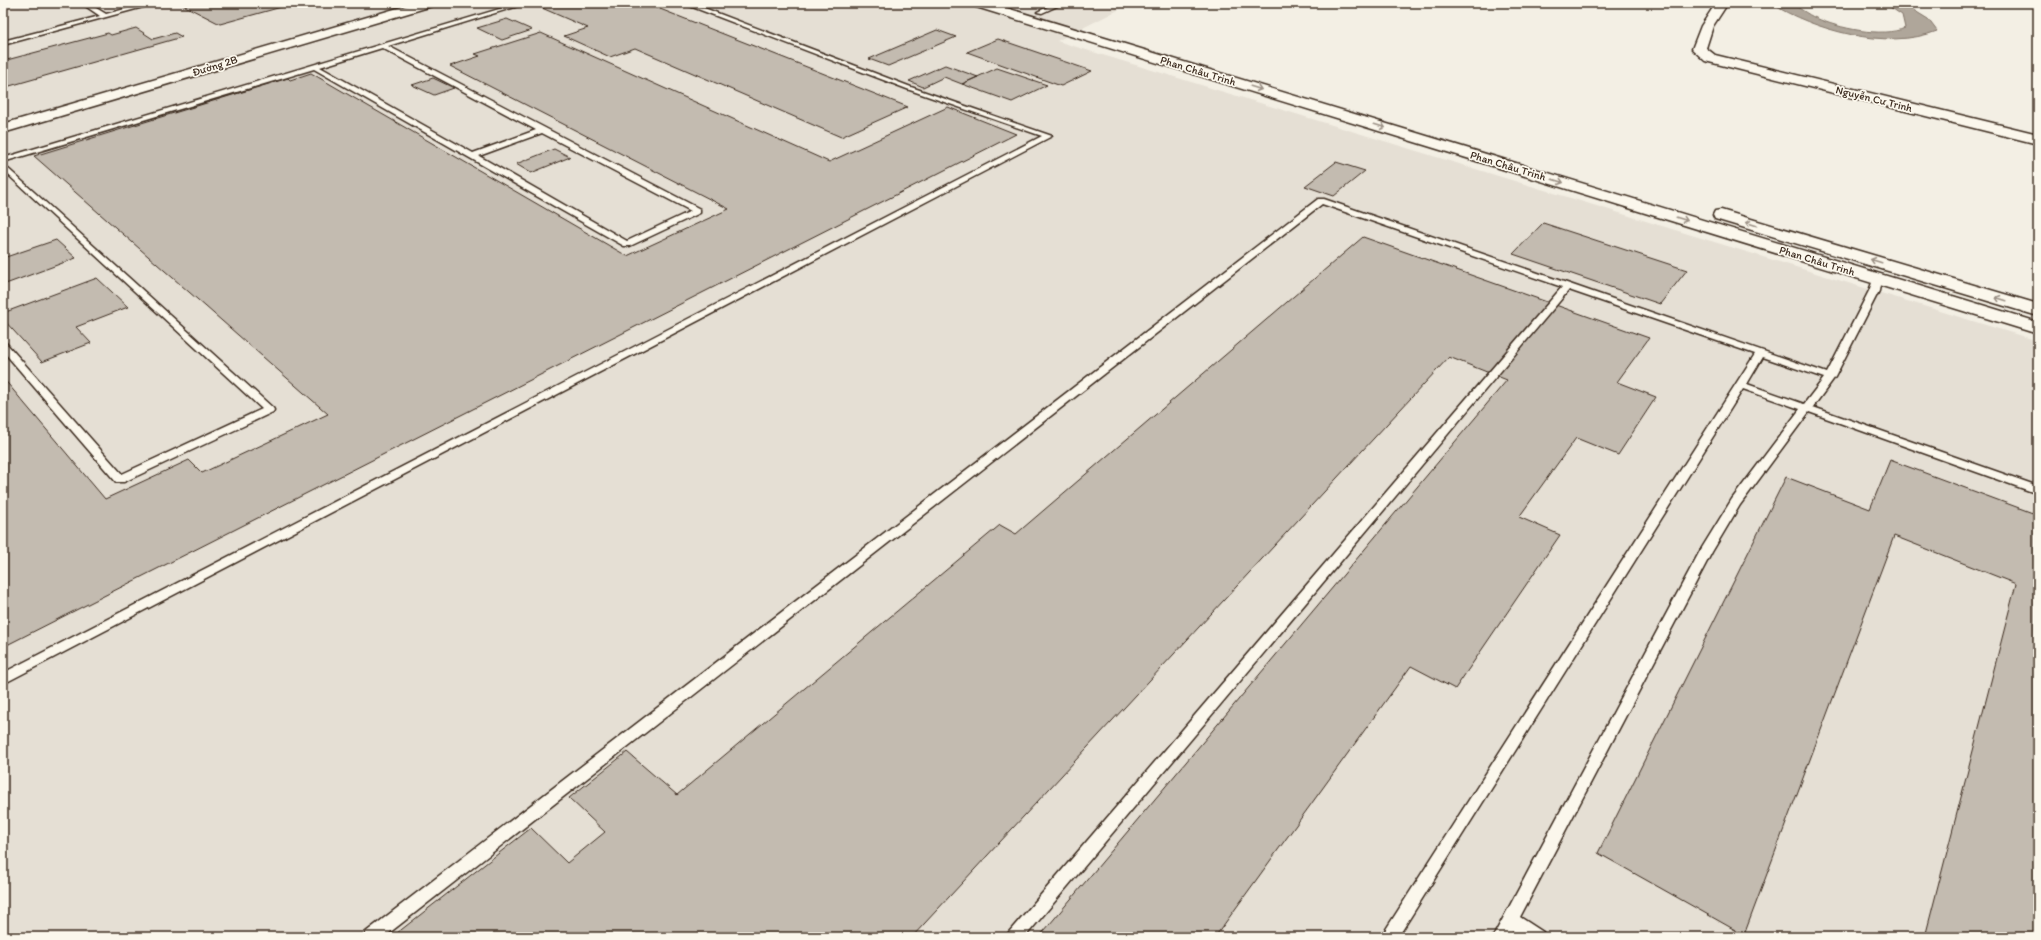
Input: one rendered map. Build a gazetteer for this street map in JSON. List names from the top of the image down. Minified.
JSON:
{"streets":{"street":["Đường 2B","Phan Châu Trinh","Nguyễn Cư Trinh"]}}
